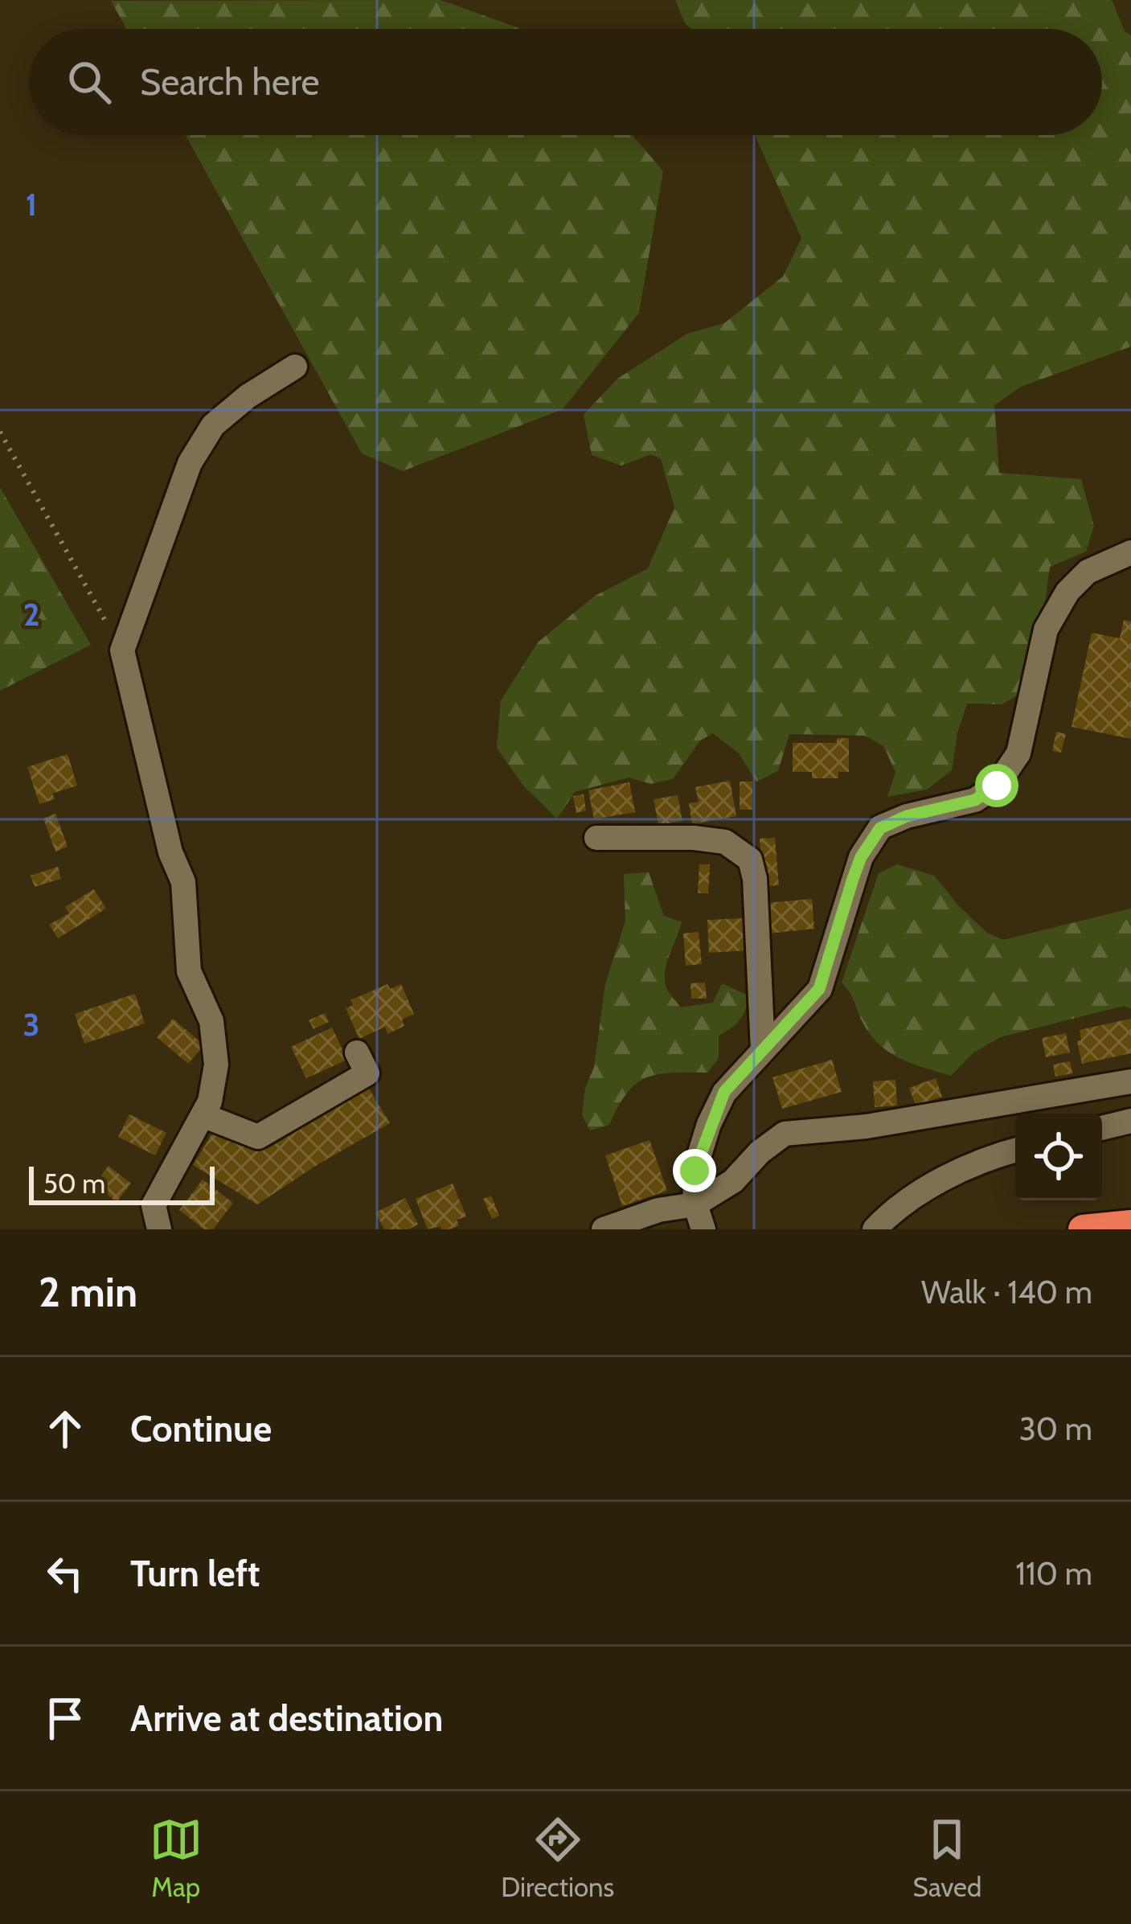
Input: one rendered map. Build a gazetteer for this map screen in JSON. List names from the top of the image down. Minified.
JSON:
{"scale_bar":"50 m","page":{"search":"Search here","scale":"50 m","heading":["2 min","Walk · 140 m"],"list":[["Continue","30 m"],["Turn left","110 m"],"Arrive at destination"],"nav":["Map","Directions","Saved"]},"grid":{"rows":["1","2","3"]}}
